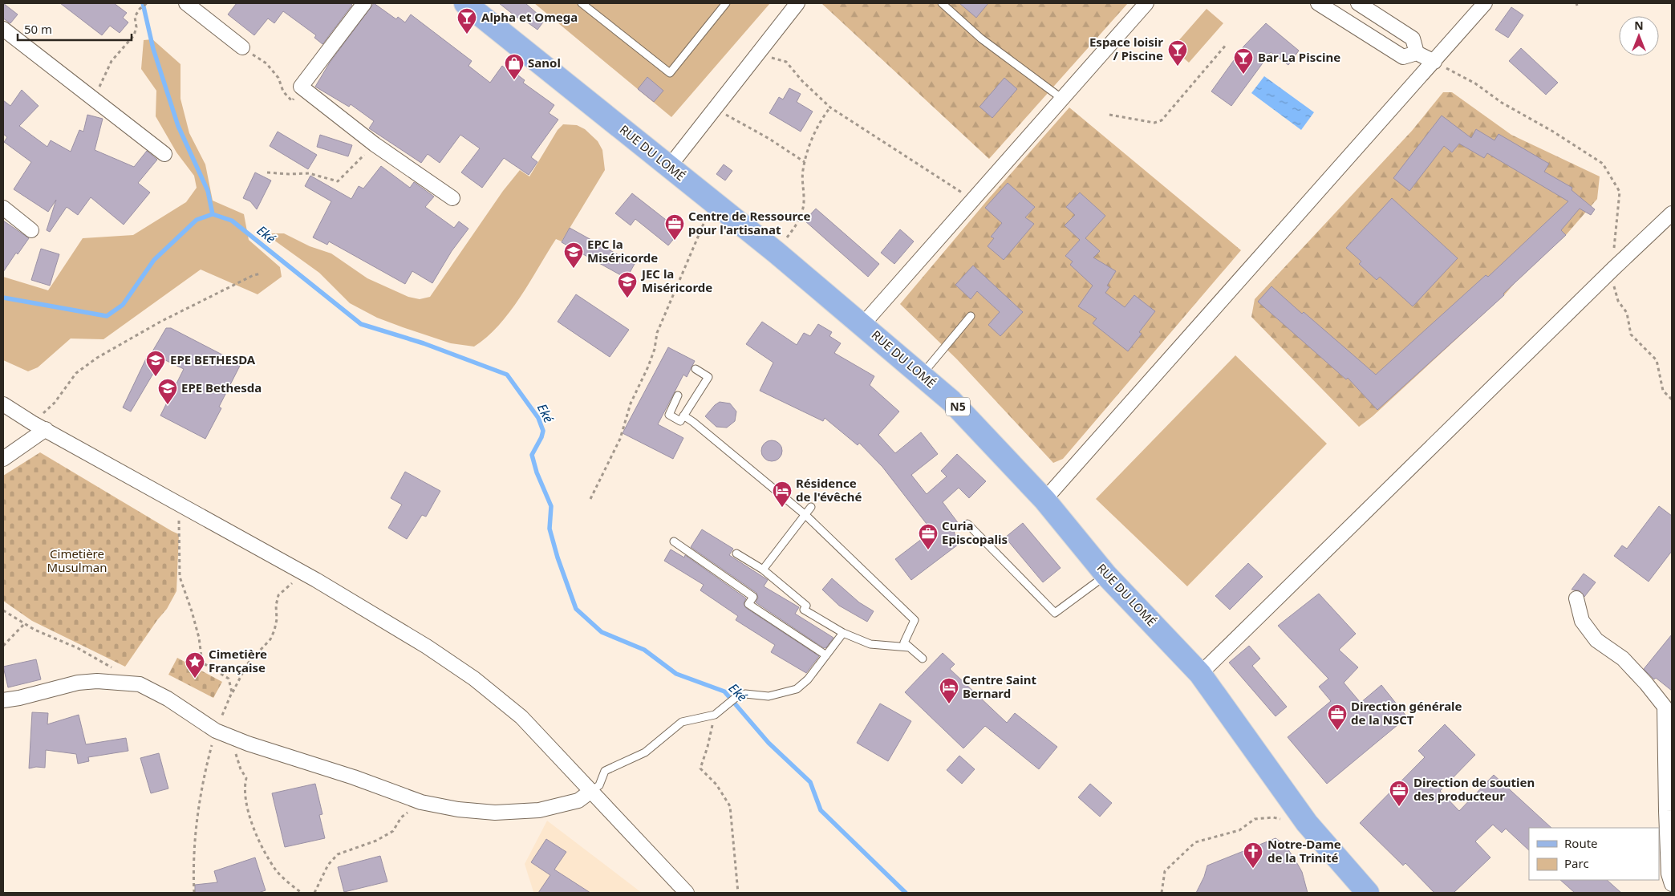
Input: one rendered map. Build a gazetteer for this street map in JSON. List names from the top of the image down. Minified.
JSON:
{"streets":{"main road":["RUE DU LOMÉ","N5"]},"water":["Eké"],"parks":["Cimetière Musulman"],"places":{"bar":["Alpha et Omega","Espace loisir / Piscine","Bar La Piscine"],"shop":["Sanol"],"office":["Centre de Ressource pour l'artisanat","Curia Episcopalis","Direction générale de la NSCT","Direction de soutien des producteur"],"school or university":["EPC la Miséricorde","JEC la Miséricorde","EPE BETHESDA","EPE Bethesda"],"hotel":["Résidence de l'évêché","Centre Saint Bernard"],"place":["Cimetière Française"],"church":["Notre-Dame de la Trinité"]},"legend":["Route","Parc"],"scale_bar":"50 m","north":"top"}
